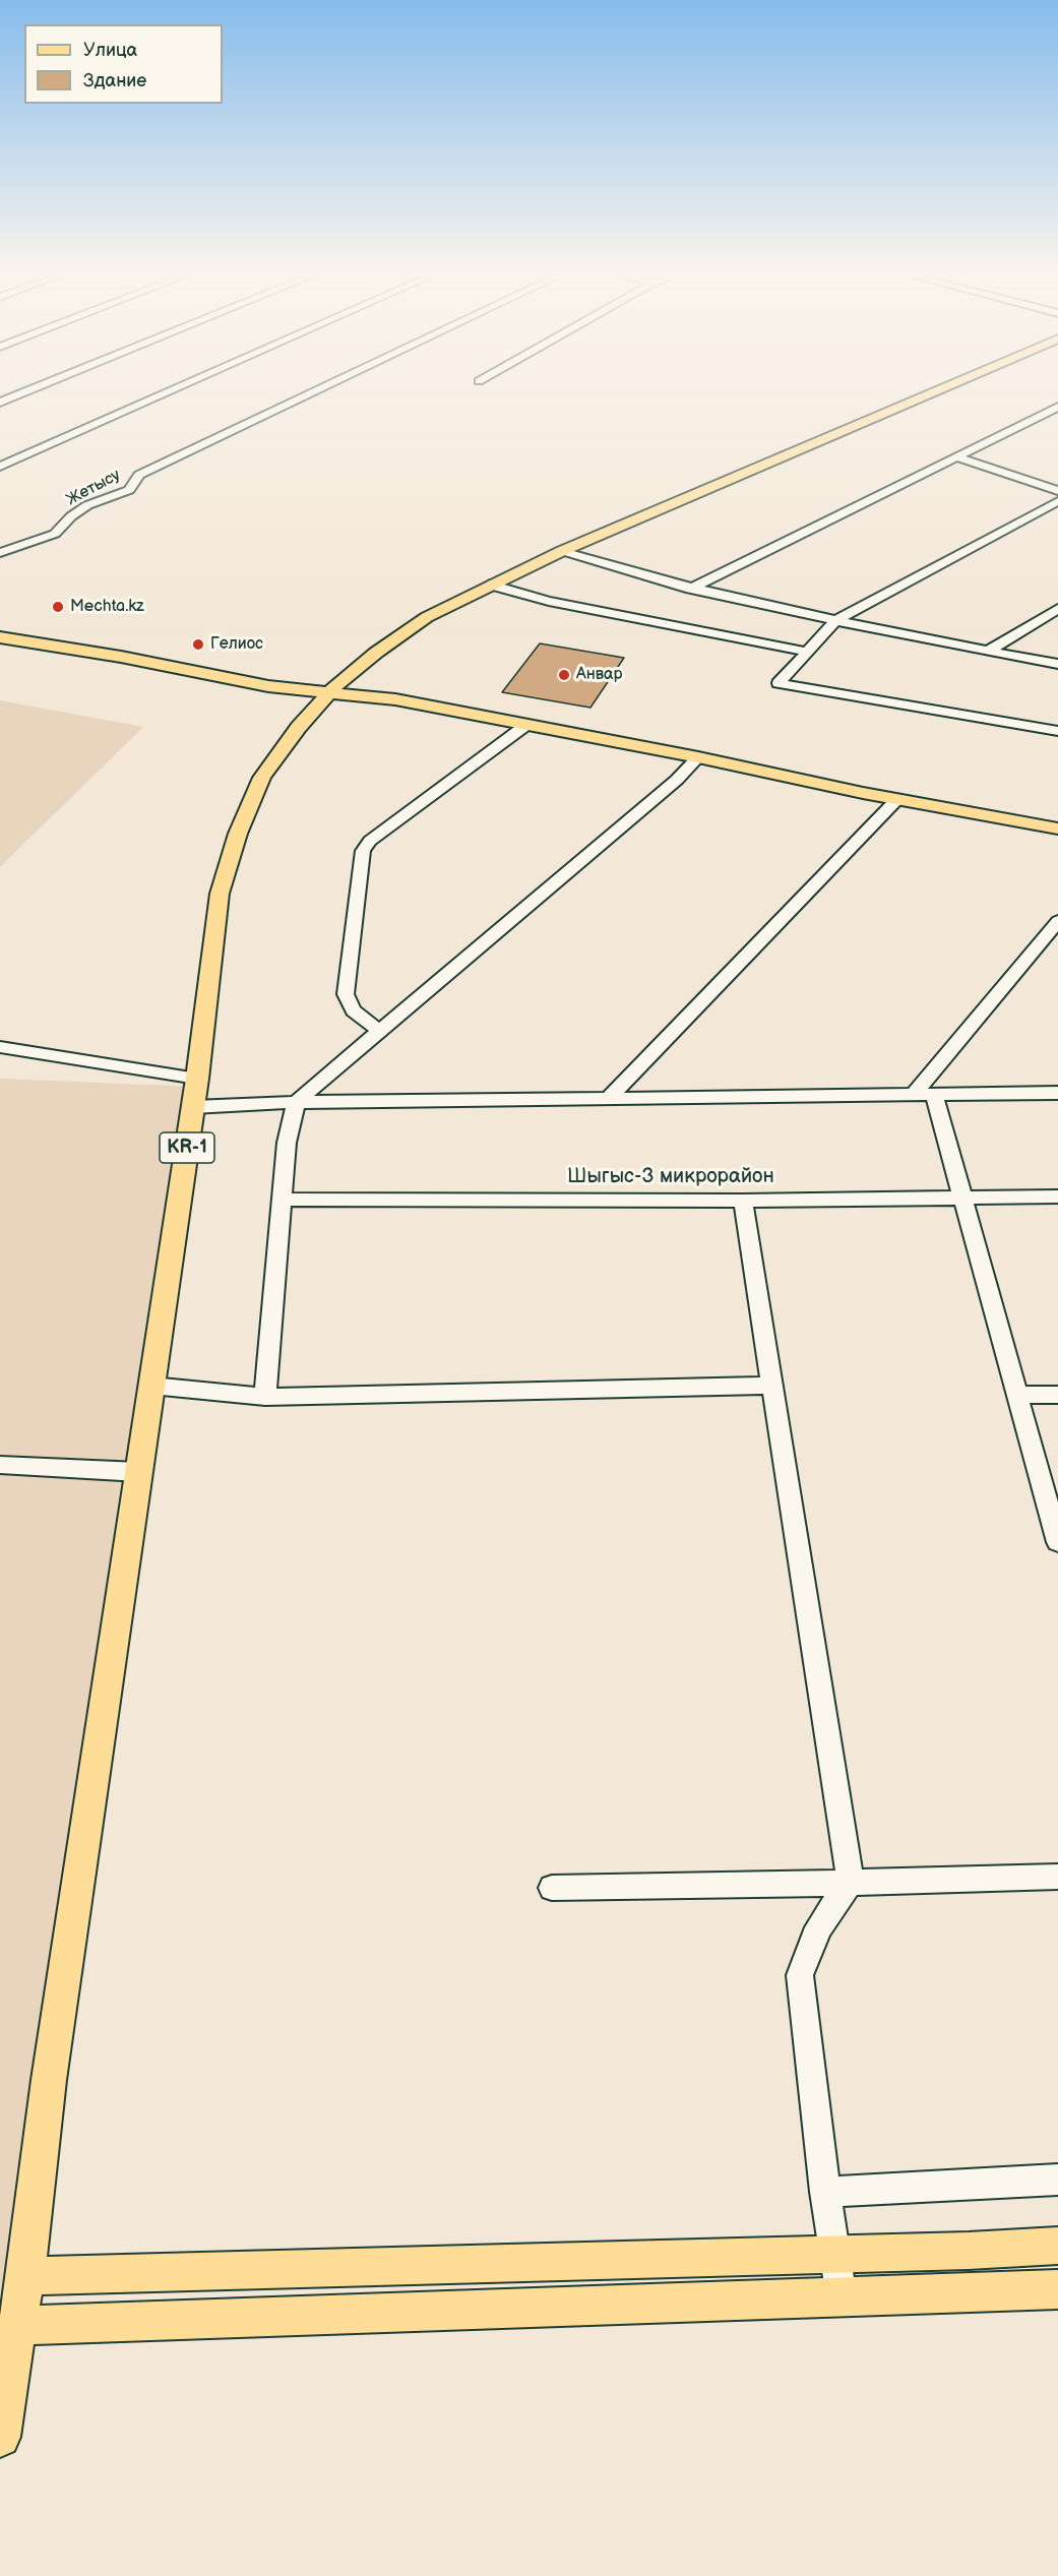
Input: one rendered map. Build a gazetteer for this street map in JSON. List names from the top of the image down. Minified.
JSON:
{"streets":{"main road":["KR-1"],"street":["Жетысу","Шыгыс-3 микрорайон"]},"places":["Mechta.kz","Гелиос","Анвар"],"legend":["Улица","Здание"]}
